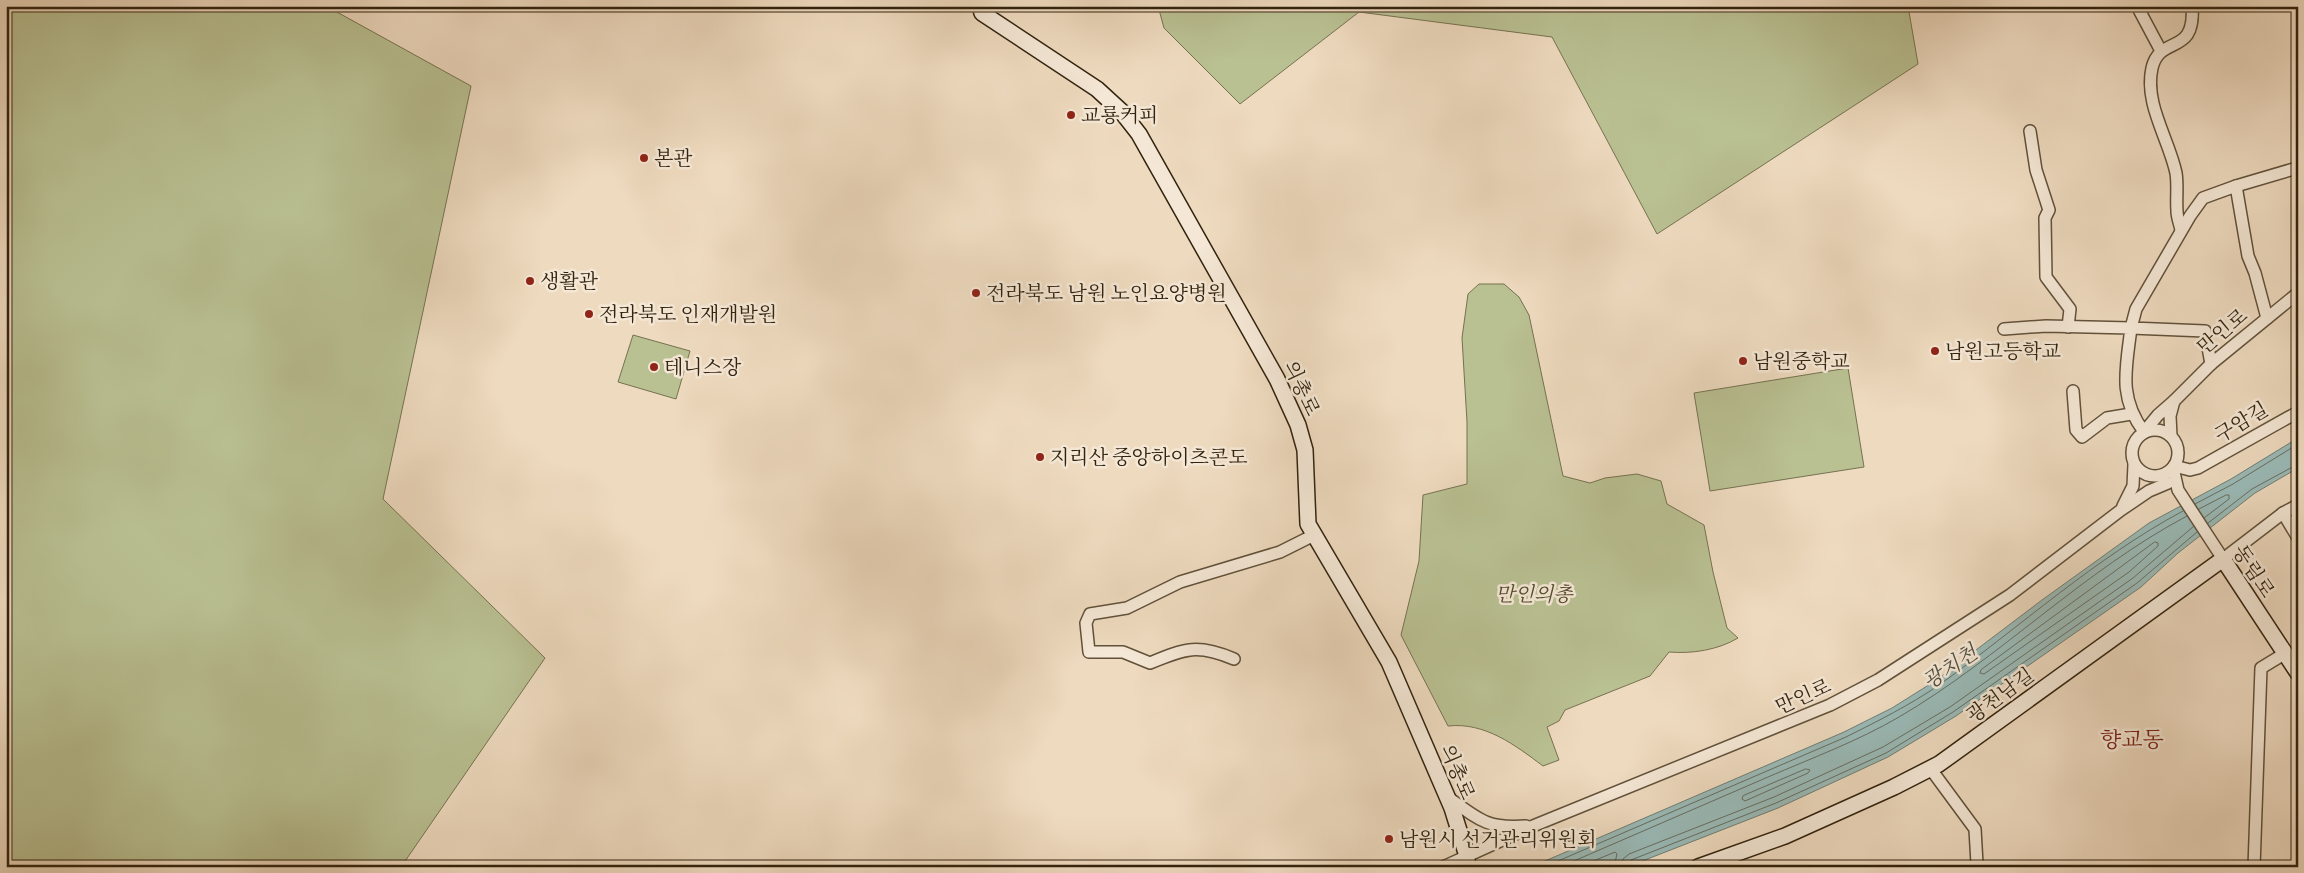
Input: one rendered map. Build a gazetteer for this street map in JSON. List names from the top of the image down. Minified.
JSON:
{"streets":{"street":["만인로","의총로","구암길","동림로","광천남길"]},"crossings":[["만인로","의총로"],["만인로","구암길"],["동림로","광천남길"]],"districts":["향교동"],"water":["광치천"],"parks":["만인의총"],"places":["교룡커피","본관","생활관","전라북도 남원 노인요양병원","전라북도 인재개발원","남원고등학교","남원중학교","테니스장","지리산 중앙하이츠콘도","남원시 선거관리위원회"]}
